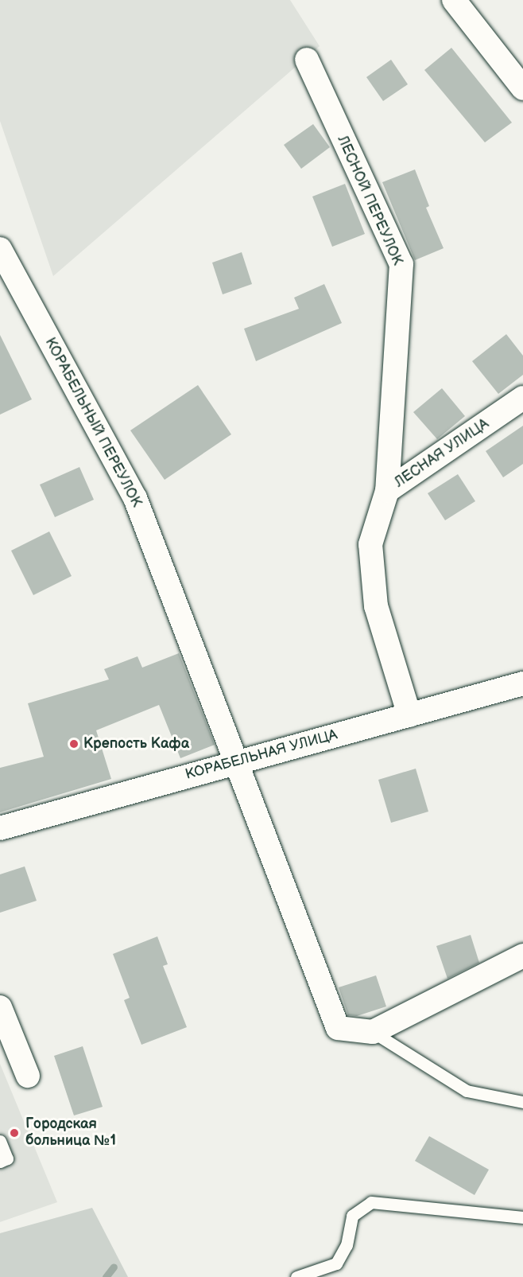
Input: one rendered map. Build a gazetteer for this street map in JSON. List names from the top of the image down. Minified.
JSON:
{"streets":{"street":["ЛЕСНОЙ ПЕРЕУЛОК","КОРАБЕЛЬНЫЙ ПЕРЕУЛОК","ЛЕСНАЯ УЛИЦА","КОРАБЕЛЬНАЯ УЛИЦА"]},"crossings":[["ЛЕСНОЙ ПЕРЕУЛОК","ЛЕСНАЯ УЛИЦА"],["КОРАБЕЛЬНЫЙ ПЕРЕУЛОК","КОРАБЕЛЬНАЯ УЛИЦА"],["ЛЕСНАЯ УЛИЦА","КОРАБЕЛЬНАЯ УЛИЦА"]],"places":["Крепость Кафа","Городская больница №1"]}
